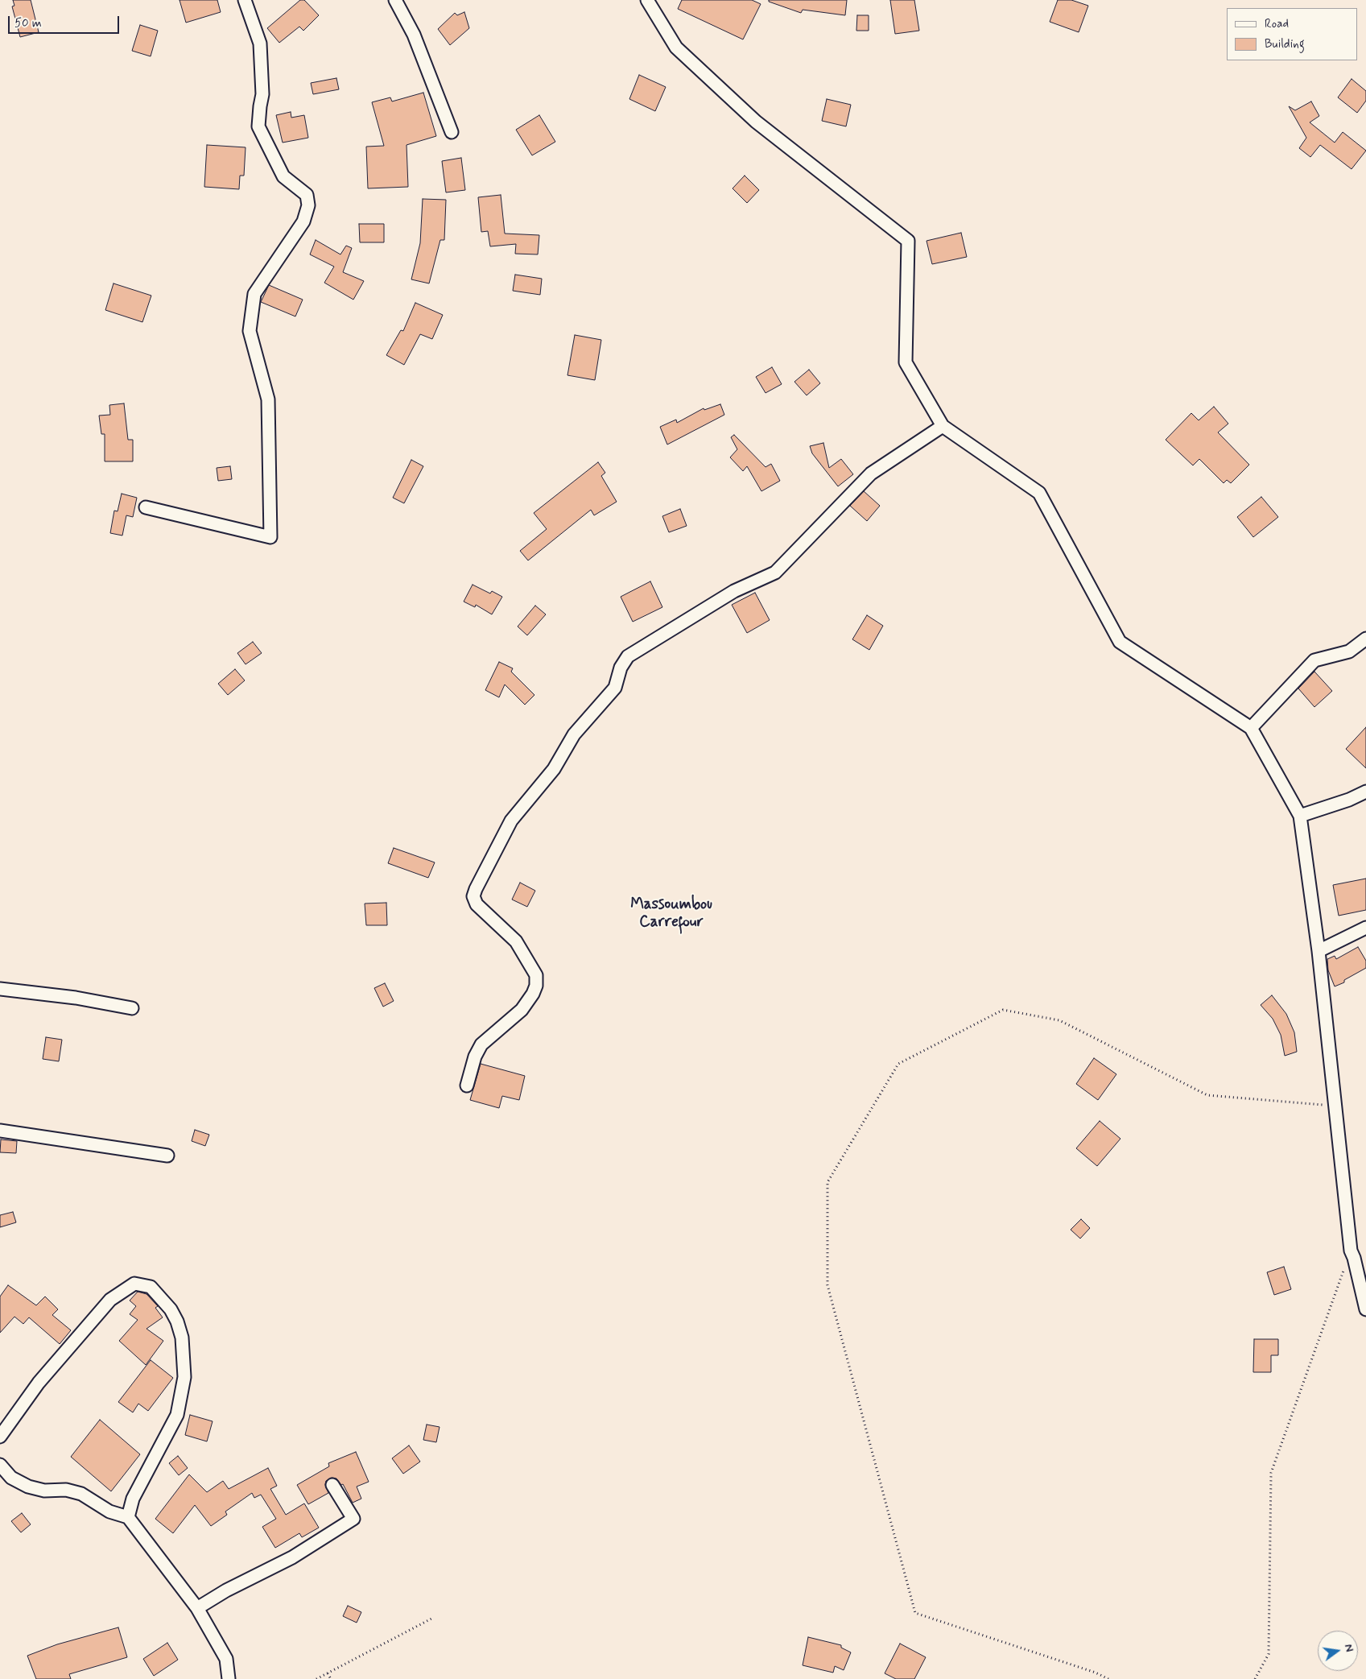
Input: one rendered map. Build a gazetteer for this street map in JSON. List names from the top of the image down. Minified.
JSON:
{"districts":["Massoumbou Carrefour"],"legend":["Road","Building"],"scale_bar":"50 m","north":"right"}
